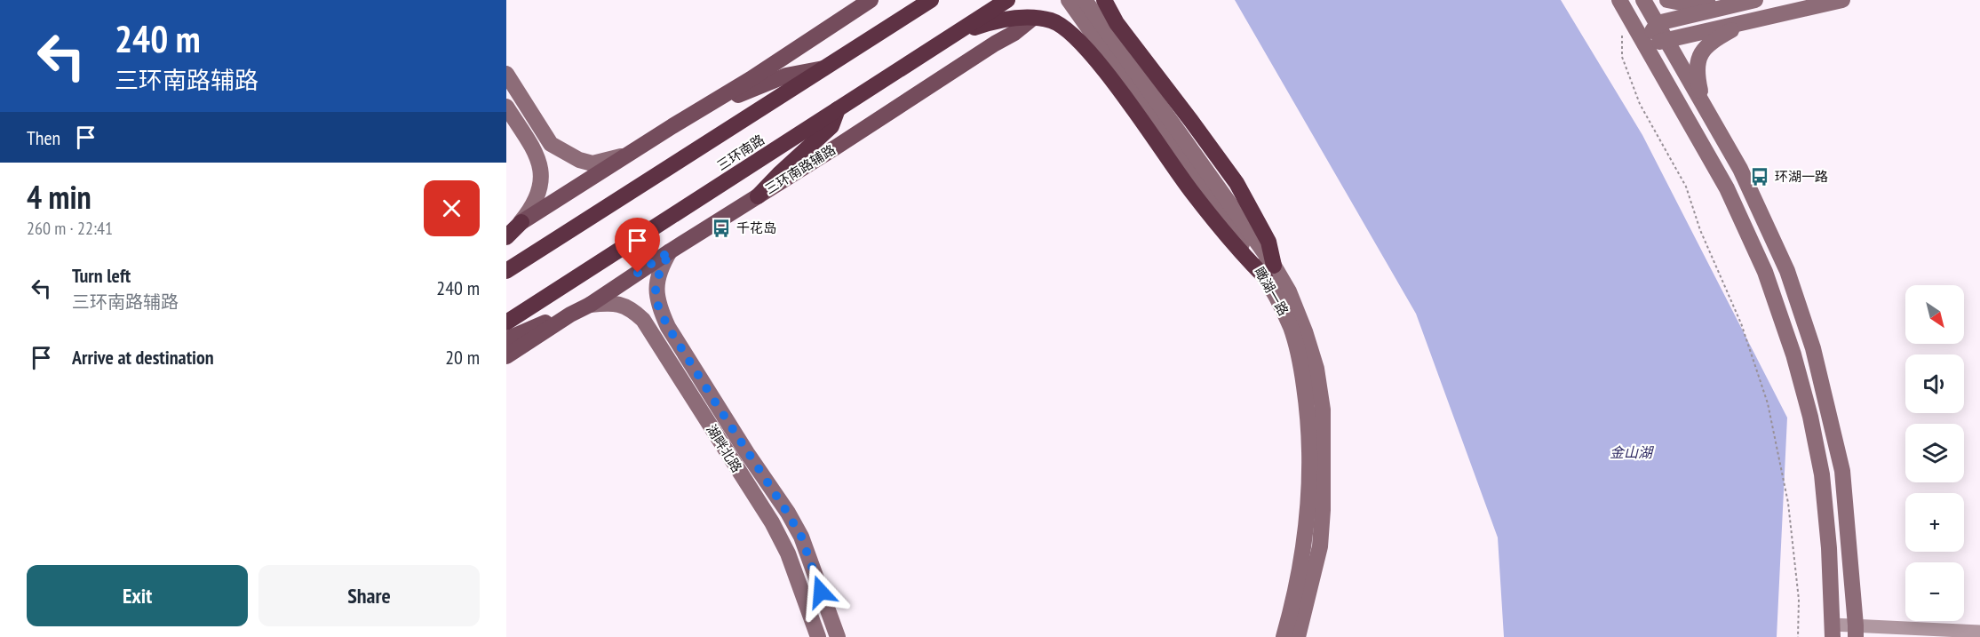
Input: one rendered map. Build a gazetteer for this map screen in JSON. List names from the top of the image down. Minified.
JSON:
{"streets":{"highway":["三环南路"],"main road":["三环南路辅路"],"street":["瞰湖一路","湖畔北路"]},"crossings":[["三环南路辅路","湖畔北路"]],"water":["金山湖"],"places":{"bus stop":["环湖一路","千花岛"]},"north":"bottom right","page":{"turn":["240 m","三环南路辅路"],"then":"Then","heading":["4 min","260 m · 22:41"],"list":[{"name":"Turn left","note":"三环南路辅路","value":"240 m"},{"name":"Arrive at destination","value":"20 m"}],"map_buttons":["+","−"],"buttons":["Exit","Share"]}}
